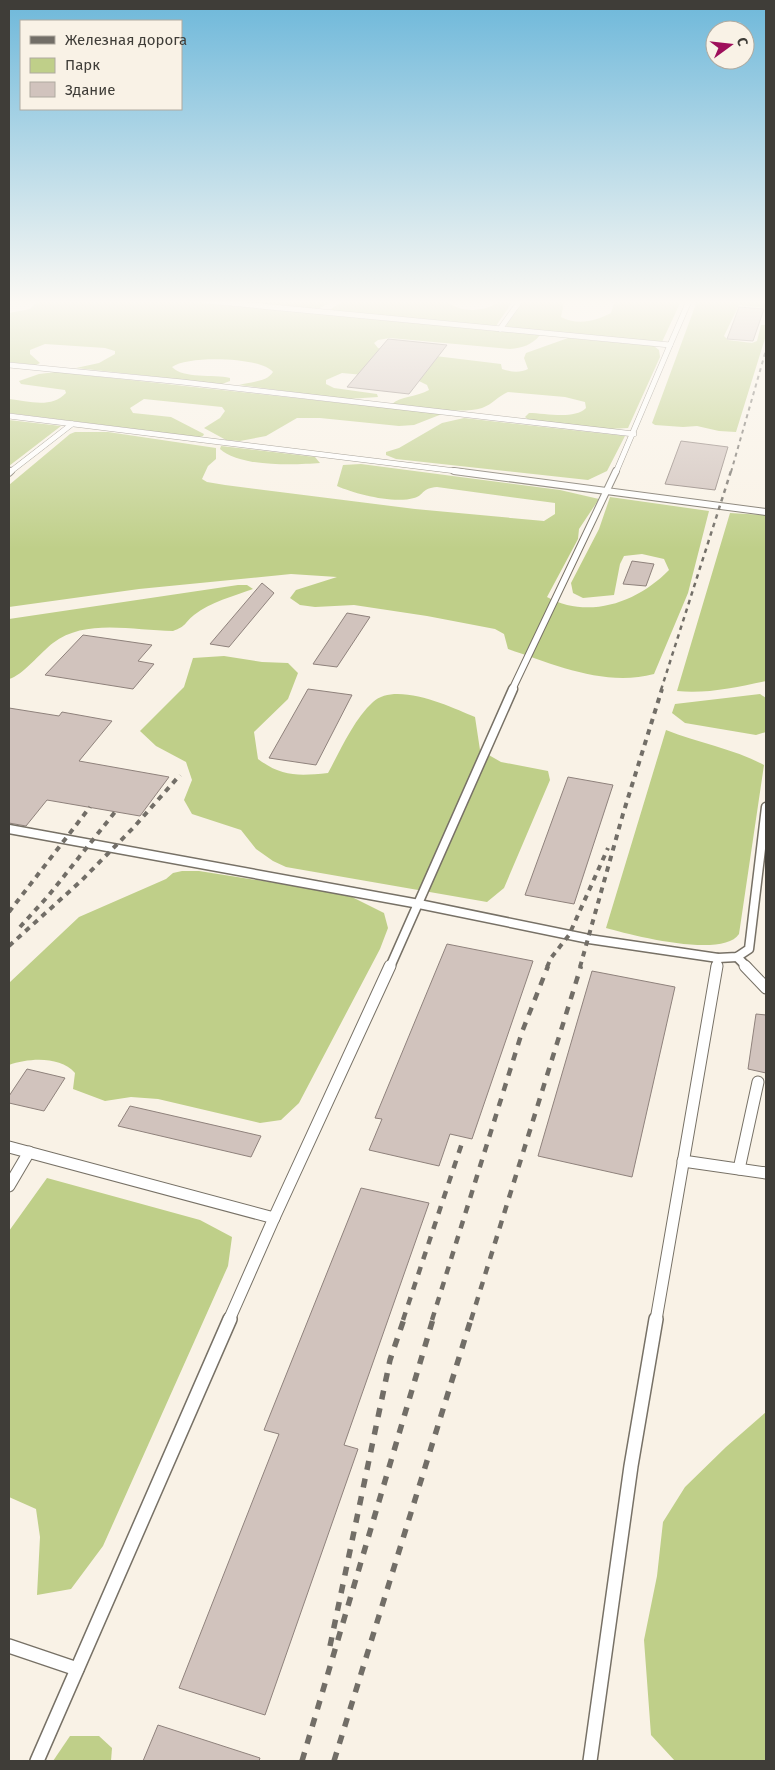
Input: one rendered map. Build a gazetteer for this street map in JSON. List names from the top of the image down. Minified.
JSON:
{"legend":["Железная дорога","Парк","Здание"],"north":"right"}
